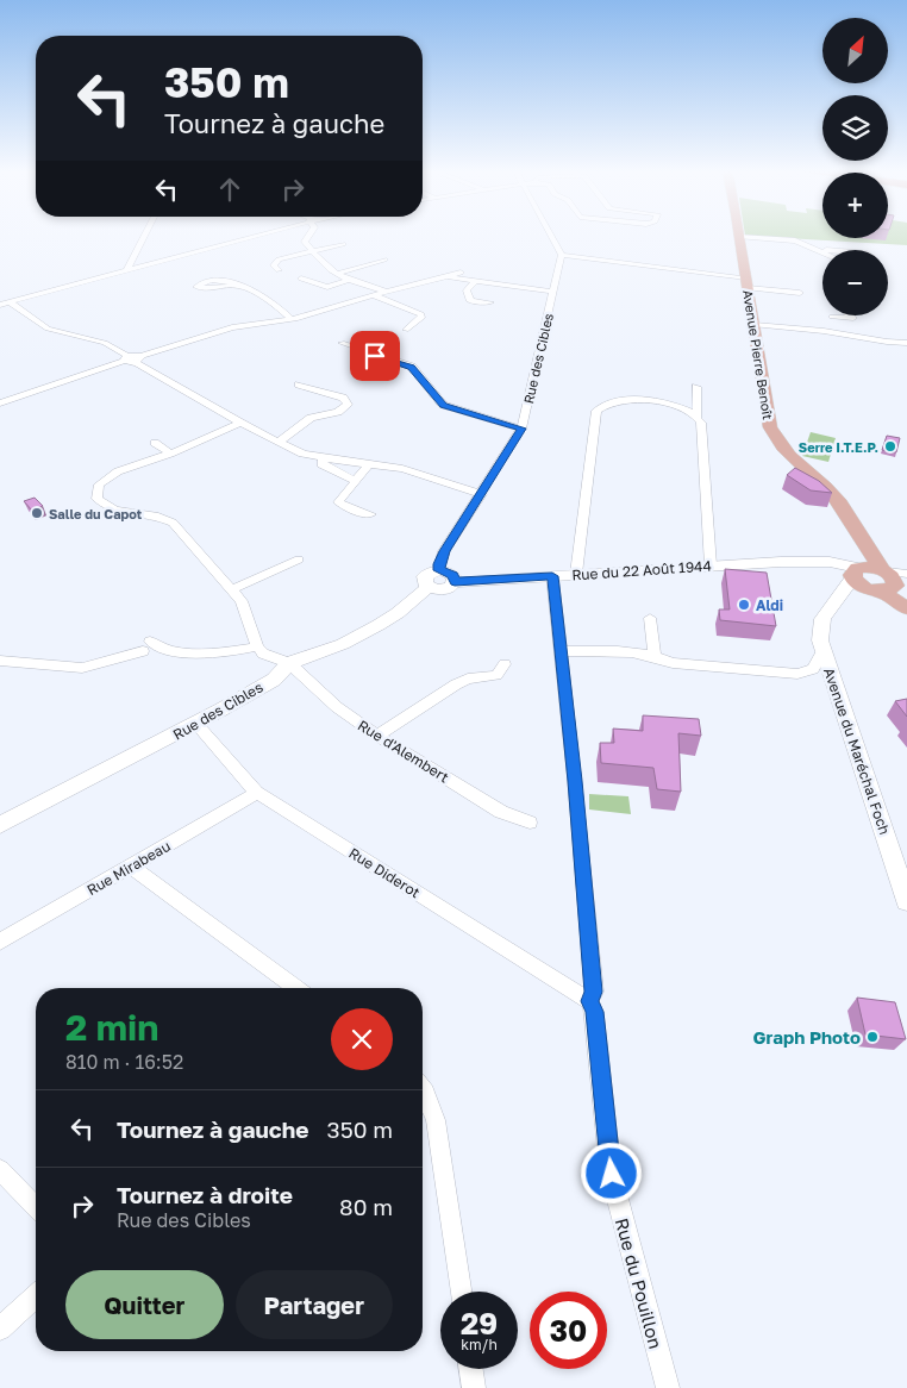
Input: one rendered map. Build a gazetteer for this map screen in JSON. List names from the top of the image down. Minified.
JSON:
{"streets":{"main road":["Avenue Pierre Benoît"],"street":["Rue des Cibles","Rue du 22 Août 1944","Rue d'Alembert","Avenue du Maréchal Foch","Rue Mirabeau","Rue Diderot","Rue du Pouillon"]},"crossings":[["Avenue Pierre Benoît","Rue du 22 Août 1944"],["Avenue Pierre Benoît","Avenue du Maréchal Foch"],["Rue des Cibles","Rue du 22 Août 1944"],["Rue des Cibles","Rue d'Alembert"],["Rue des Cibles","Rue Diderot"],["Rue du 22 Août 1944","Avenue du Maréchal Foch"],["Rue du 22 Août 1944","Rue du Pouillon"],["Rue Mirabeau","Rue Diderot"],["Rue Diderot","Rue du Pouillon"]],"places":["Serre I.T.E.P.","Salle du Capot","Aldi","Graph Photo"],"north":"top right","page":{"map_buttons":["+","−"],"turn":["350 m","Tournez à gauche"],"heading":["2 min","810 m · 16:52"],"list":[{"name":"Tournez à gauche","value":"350 m"},{"name":"Tournez à droite","note":"Rue des Cibles","value":"80 m"}],"buttons":["Quitter","Partager"],"speed":"29 km/h","limit":"30"}}
